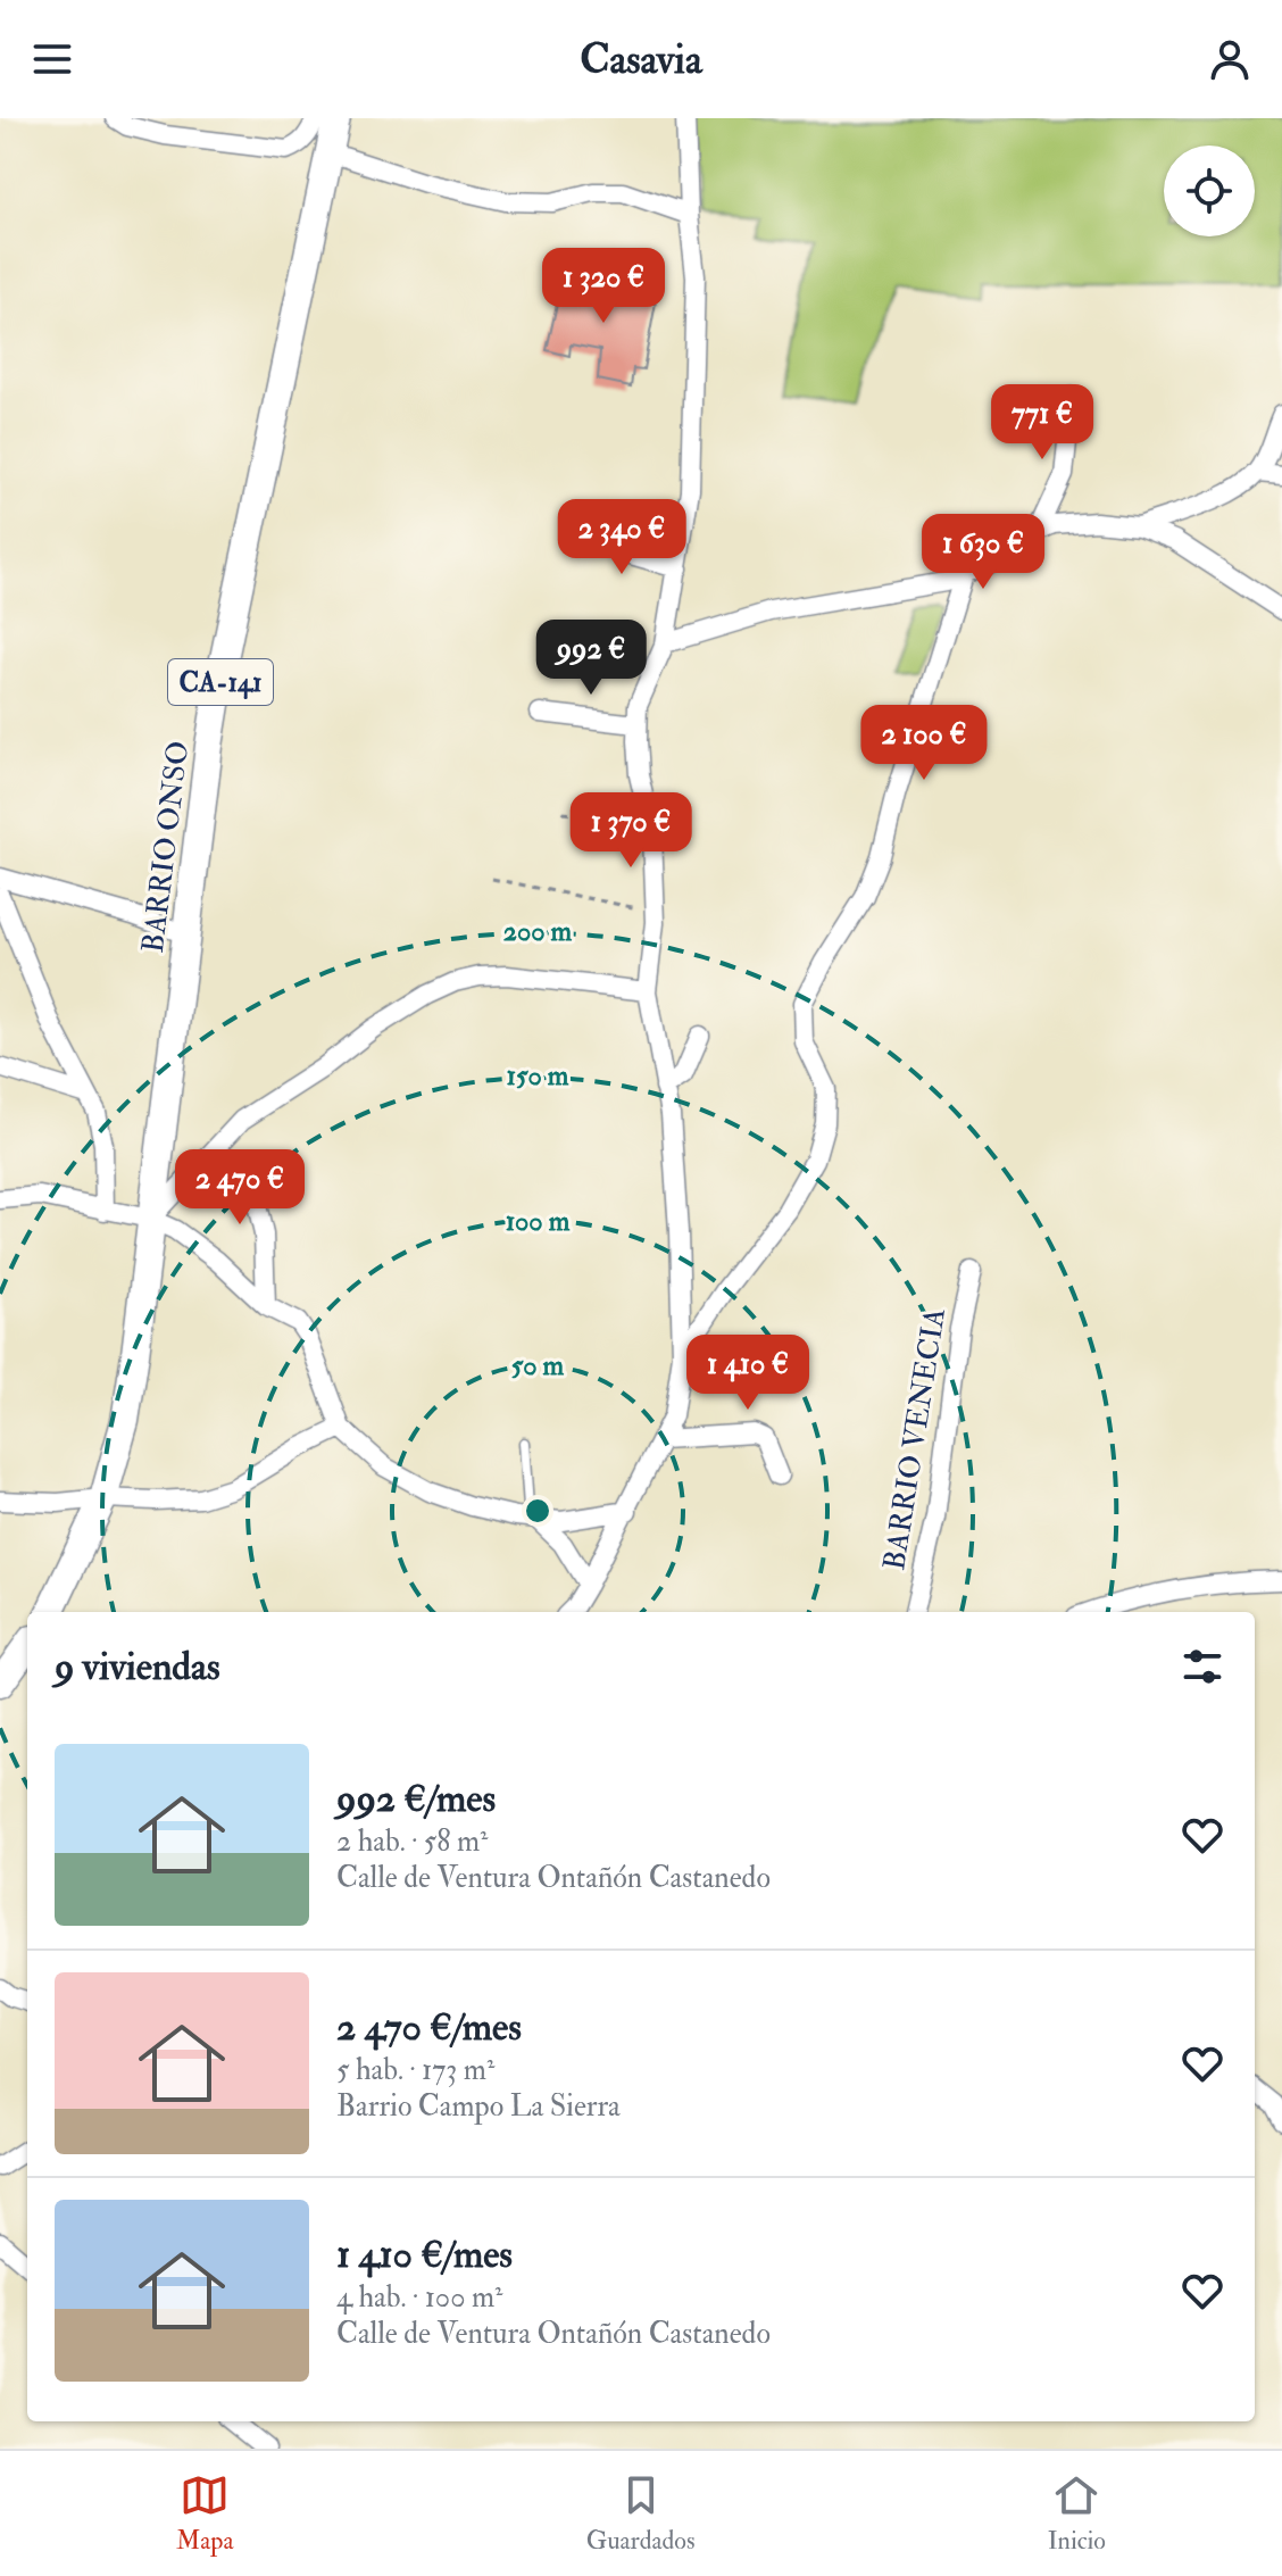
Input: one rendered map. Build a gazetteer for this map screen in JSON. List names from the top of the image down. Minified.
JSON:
{"streets":{"main road":["CA-141","BARRIO ONSO"],"street":["BARRIO VENECIA"]},"crossings":[["CA-141","BARRIO ONSO"]],"page":{"header":"Casavia","price":["1 320 €","771 €","2 340 €","1 630 €","992 €","2 100 €","1 370 €","2 470 €","1 410 €"],"heading":"9 viviendas","list":[{"name":"992 €/mes","note":"2 hab. · 58 m² · Calle de Ventura Ontañón Castanedo"},{"name":"2 470 €/mes","note":"5 hab. · 173 m² · Barrio Campo La Sierra"},{"name":"1 410 €/mes","note":"4 hab. · 100 m² · Calle de Ventura Ontañón Castanedo"}],"tabs":["Mapa","Guardados","Inicio"]},"rings":["200 m","150 m","100 m","50 m"]}
